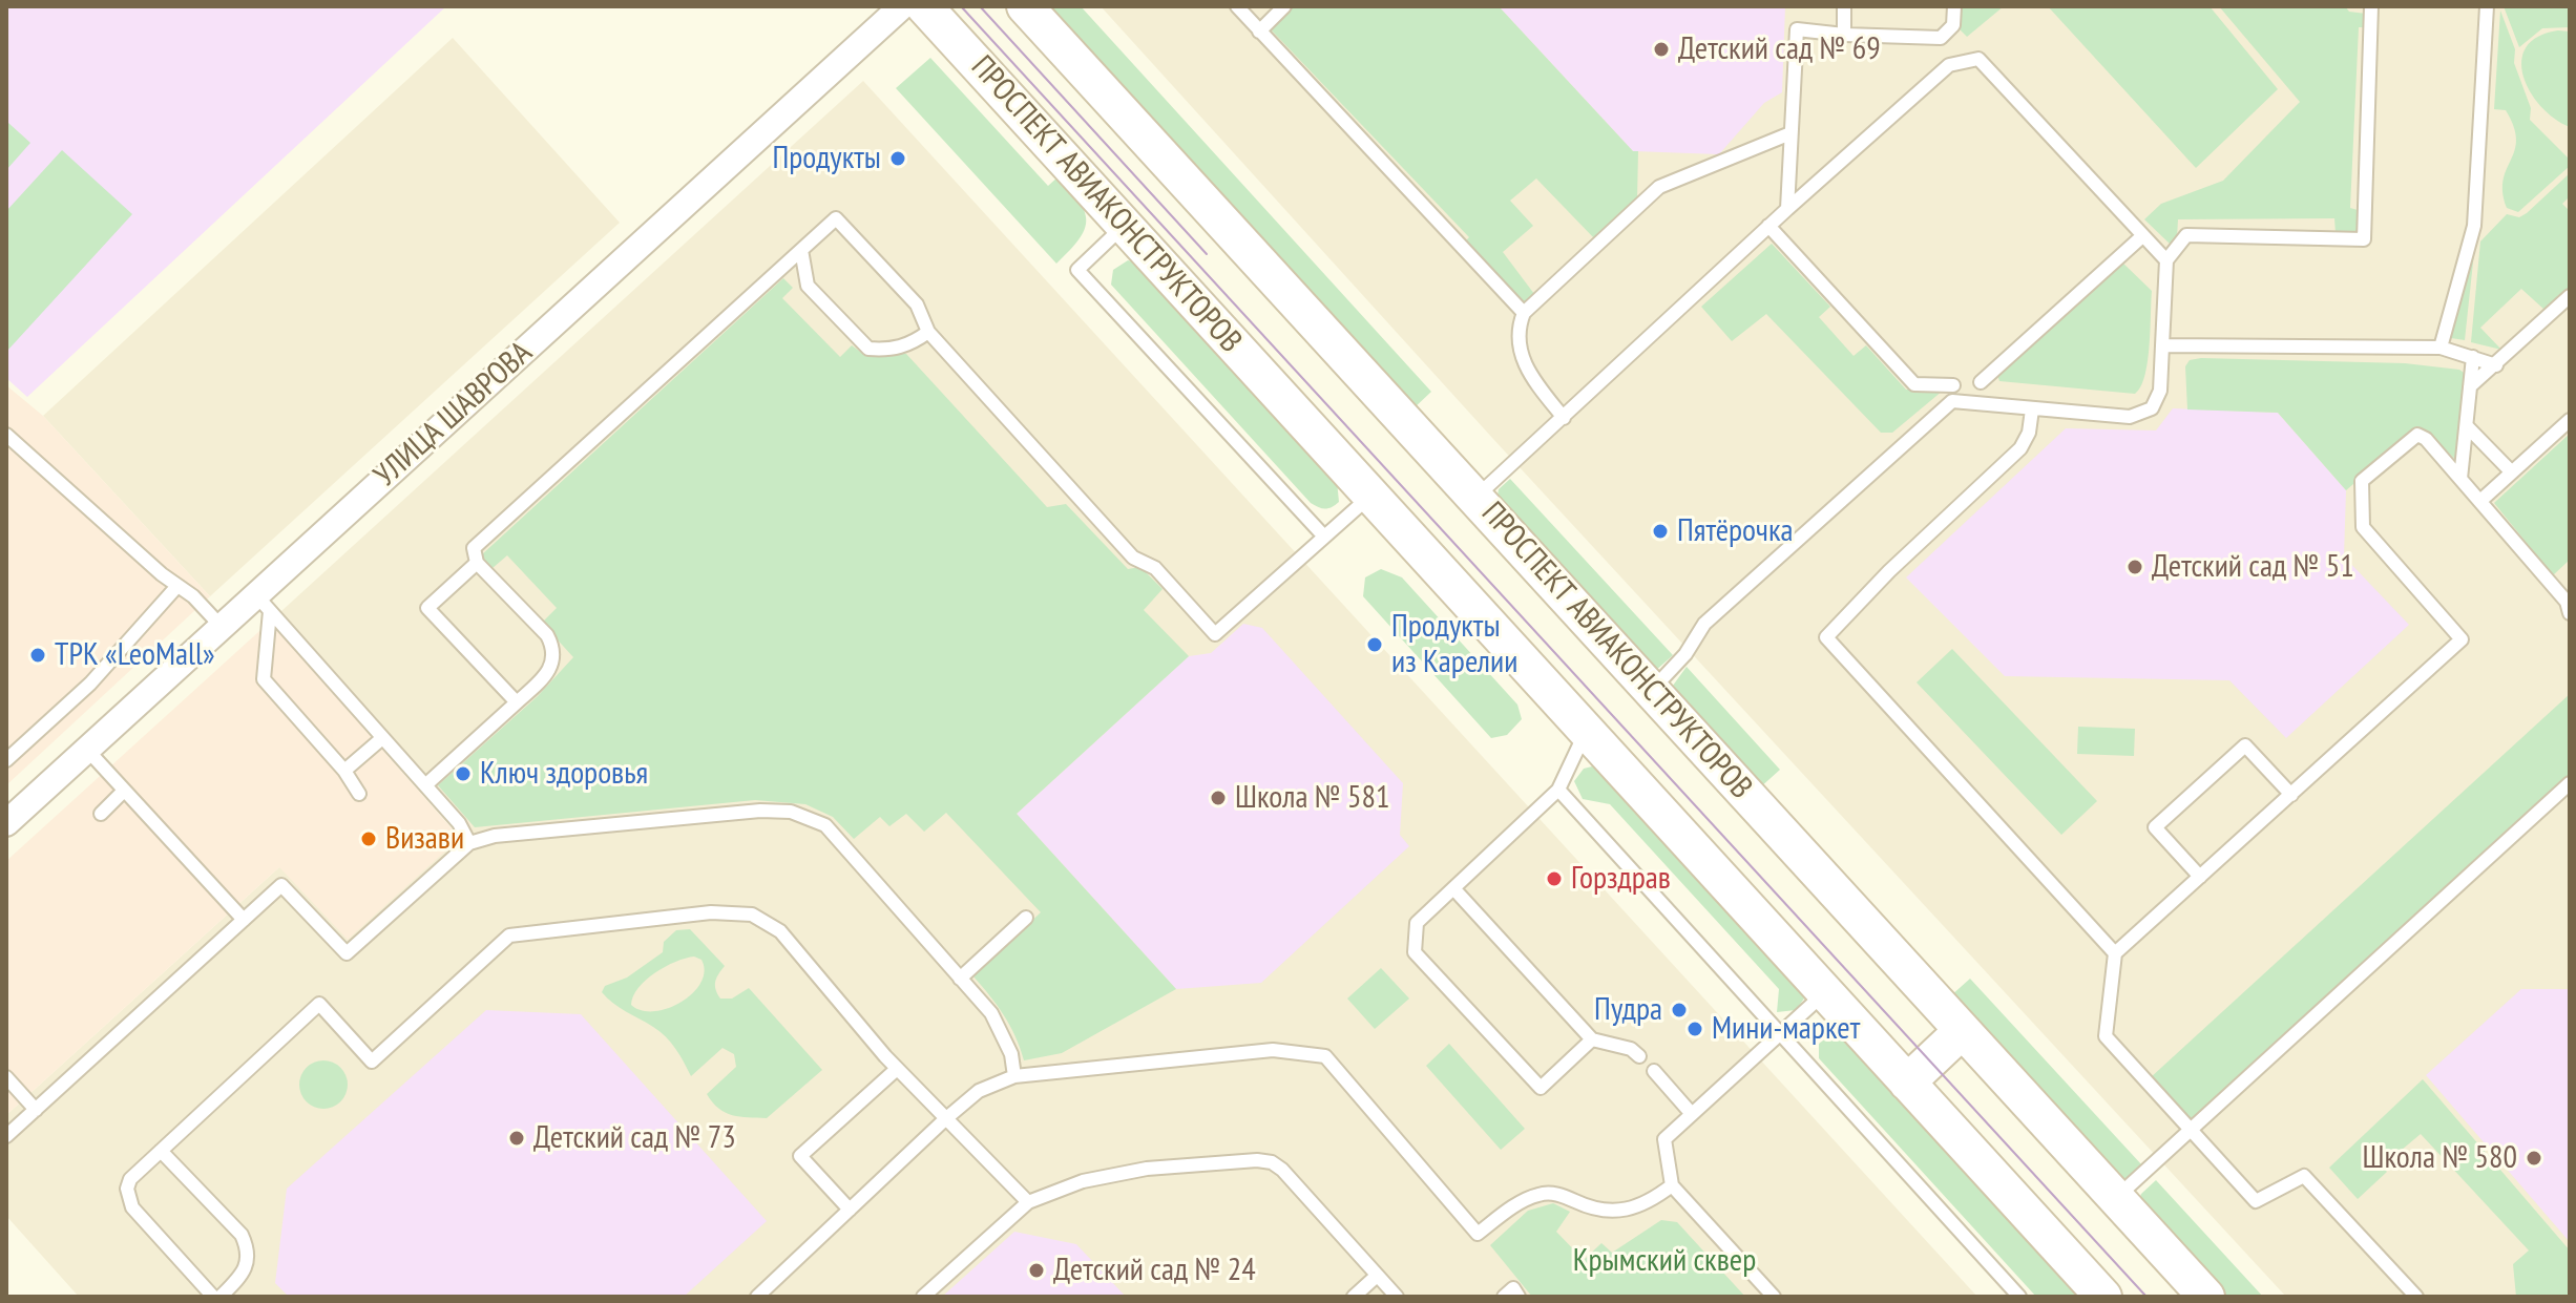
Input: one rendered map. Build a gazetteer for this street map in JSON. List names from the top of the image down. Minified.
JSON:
{"streets":{"street":["ПРОСПЕКТ АВИАКОНСТРУКТОРОВ","УЛИЦА ШАВРОВА"]},"parks":["Крымский сквер"],"places":["Детский сад № 69","Продукты","Пятёрочка","Детский сад № 51","Продукты из Карелии","ТРК «LeoMall»","Ключ здоровья","Школа № 581","Визави","Горздрав","Пудра","Мини-маркет","Детский сад № 73","Школа № 580","Детский сад № 24"]}
